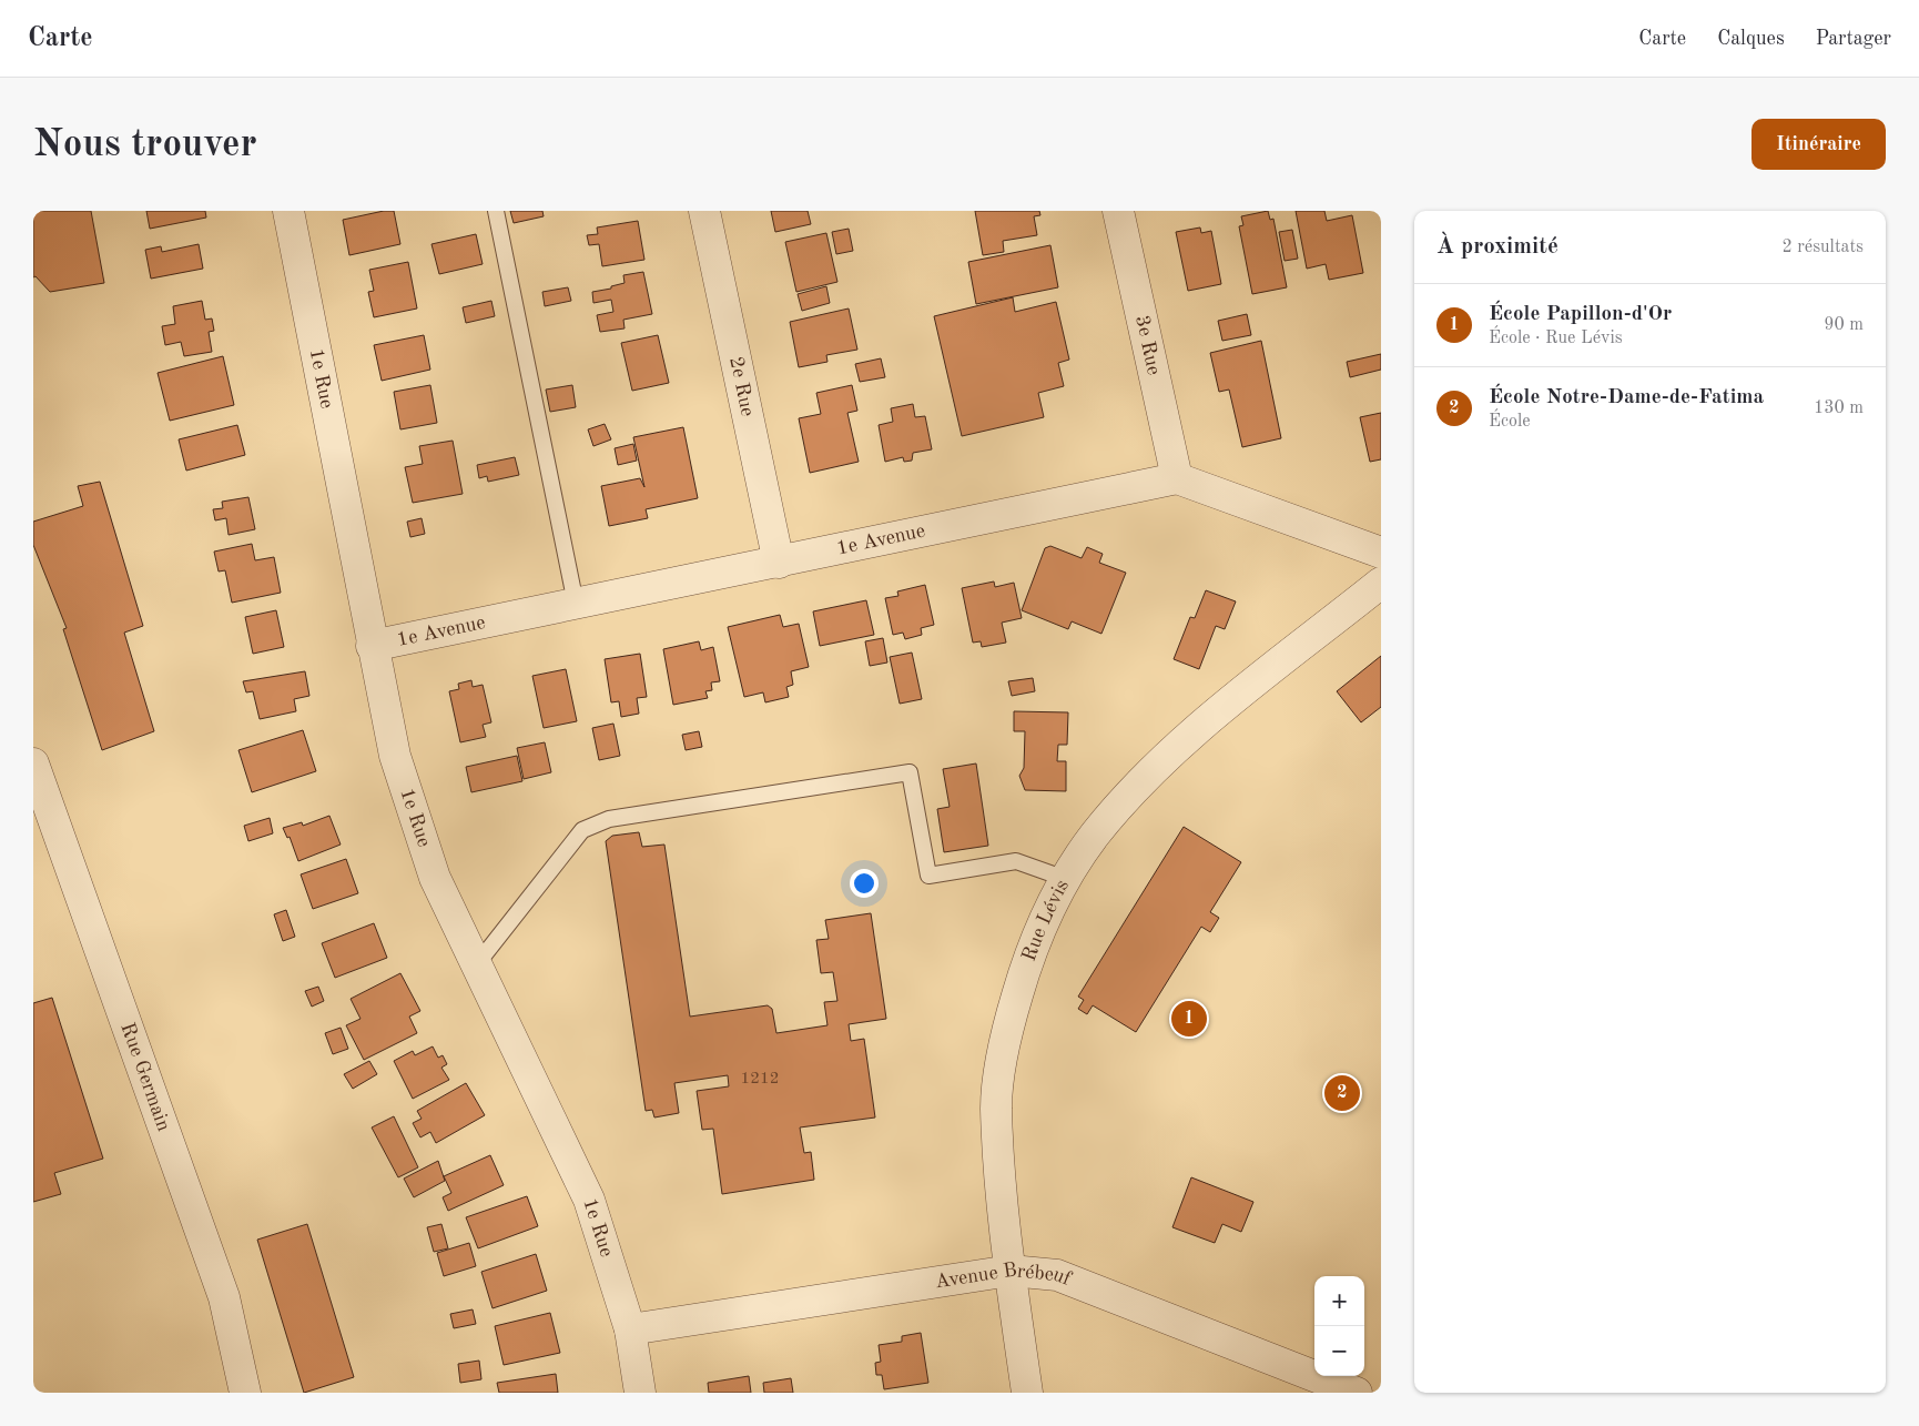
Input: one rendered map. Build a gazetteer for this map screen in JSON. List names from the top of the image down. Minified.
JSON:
{"streets":{"street":["3e Rue","1e Rue","2e Rue","1e Avenue","Rue Lévis","Rue Germain","Avenue Brébeuf"]},"crossings":[["3e Rue","1e Avenue"],["1e Rue","1e Avenue"],["1e Rue","Avenue Brébeuf"],["2e Rue","1e Avenue"],["Rue Lévis","Avenue Brébeuf"]],"house_numbers":["1212"],"page":{"header":"Carte","nav":["Carte","Calques","Partager"],"buttons":"Itinéraire","title":"Nous trouver","heading":["À proximité","2 résultats"],"list":[{"mark":"1","name":"École Papillon-d'Or","note":"École · Rue Lévis","value":"90 m"},{"mark":"2","name":"École Notre-Dame-de-Fatima","note":"École","value":"130 m"}],"pins":["1","2"],"map_buttons":["+","−"]}}
